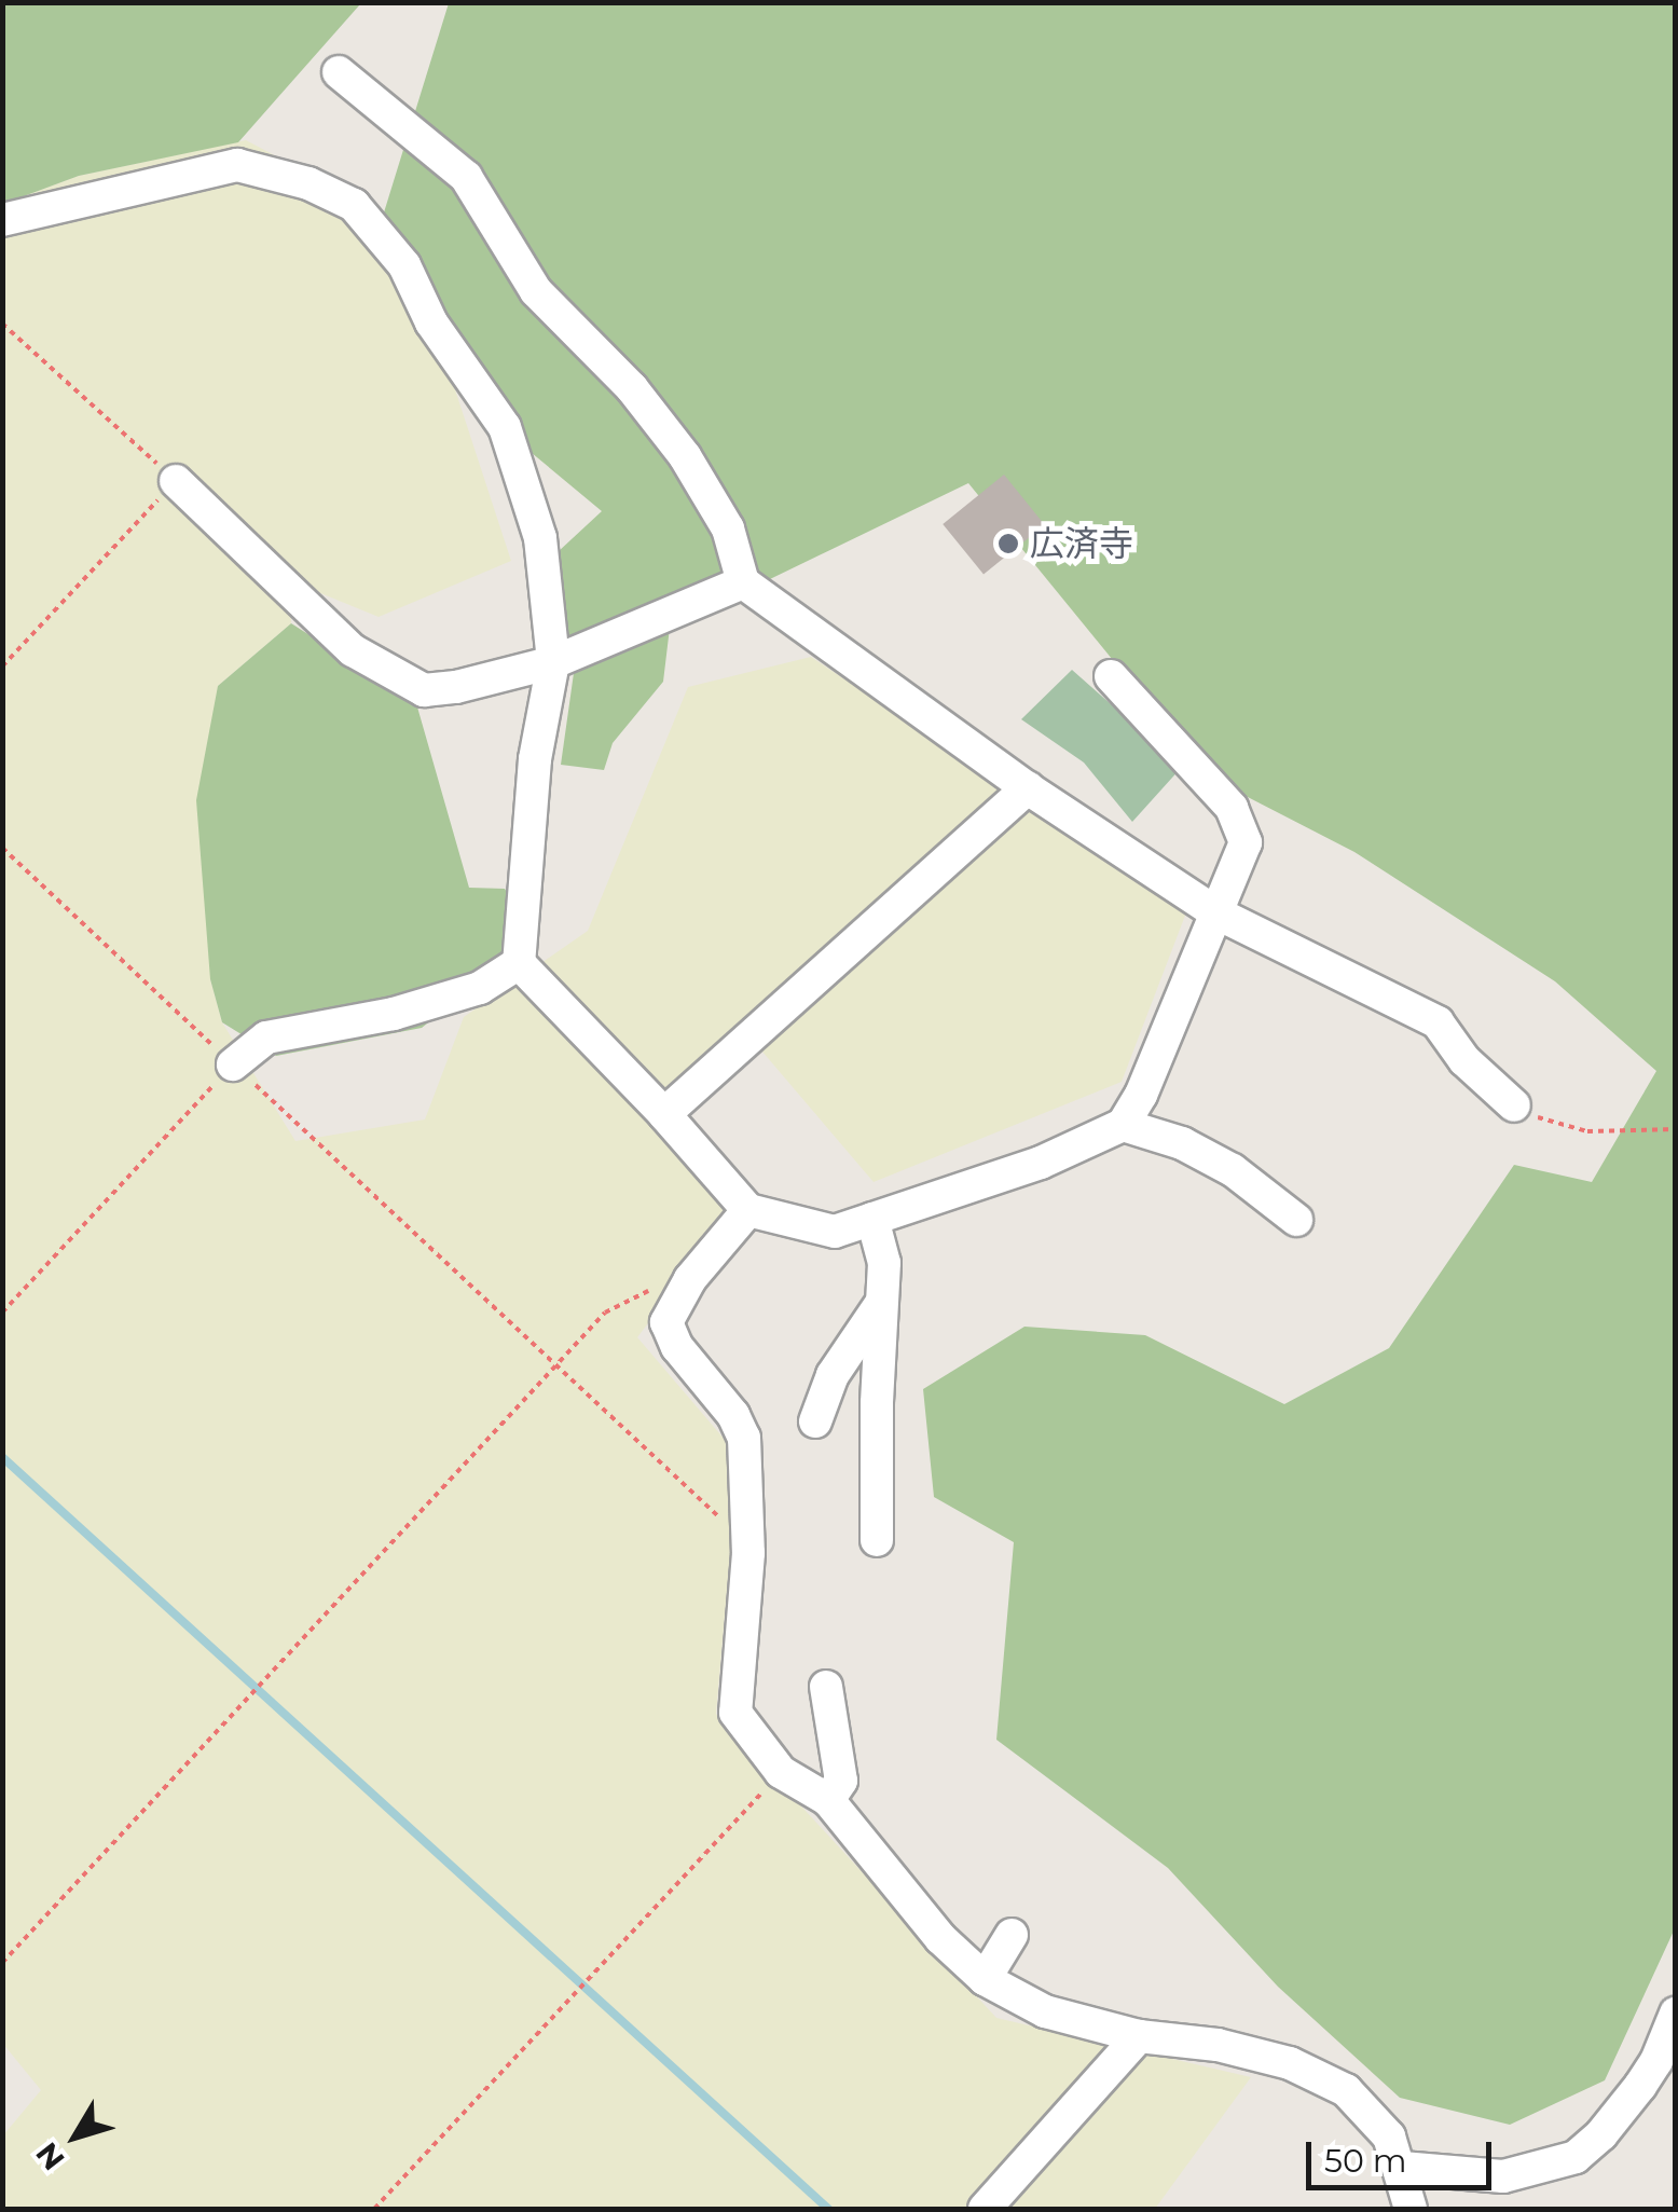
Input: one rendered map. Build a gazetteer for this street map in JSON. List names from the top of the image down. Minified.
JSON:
{"places":["広済寺"],"scale_bar":"50 m","north":"bottom left"}
